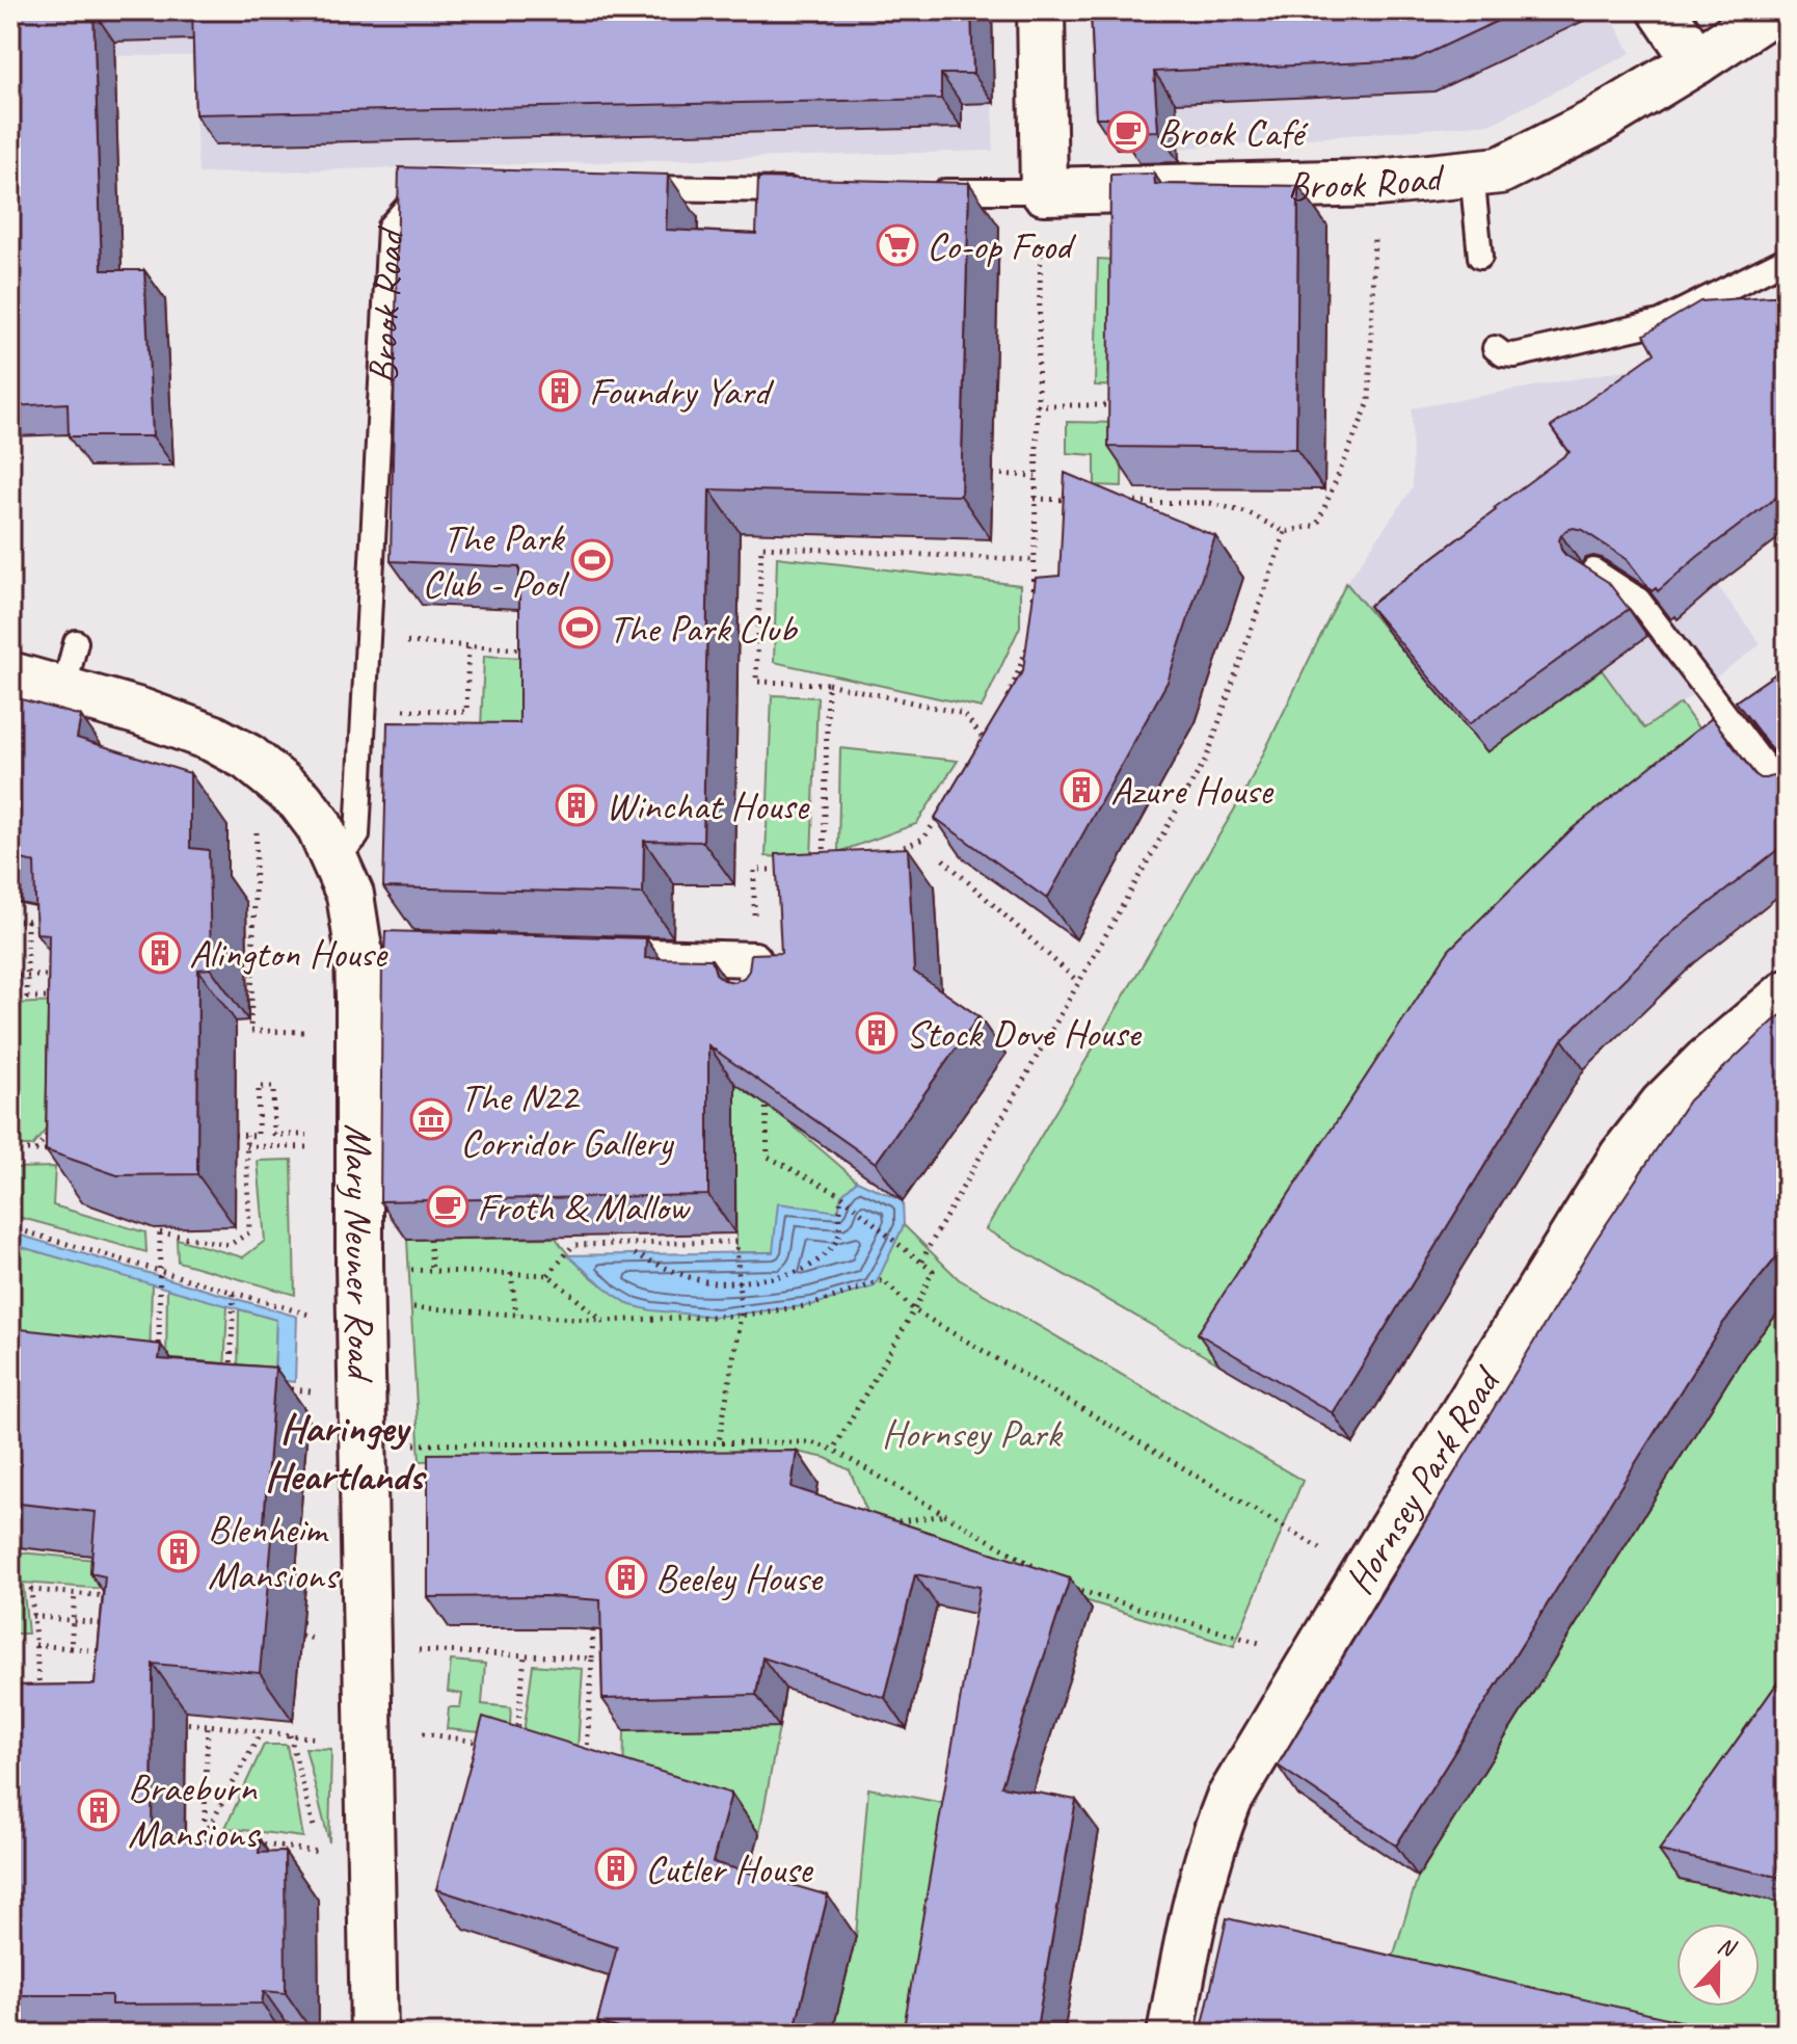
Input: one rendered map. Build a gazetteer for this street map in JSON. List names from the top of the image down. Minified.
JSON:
{"streets":{"street":["Brook Road","Mary Neuner Road","Hornsey Park Road"]},"crossings":[["Brook Road","Mary Neuner Road"]],"districts":["Haringey Heartlands"],"parks":["Hornsey Park"],"places":{"cafe":["Brook Café","Froth & Mallow"],"supermarket":["Co-op Food"],"building":["Foundry Yard","Azure House","Winchat House","Alington House","Stock Dove House","Blenheim Mansions","Beeley House","Braeburn Mansions","Cutler House"],"sports":["The Park Club - Pool","The Park Club"],"museum":["The N22 Corridor Gallery"]},"north":"top"}
